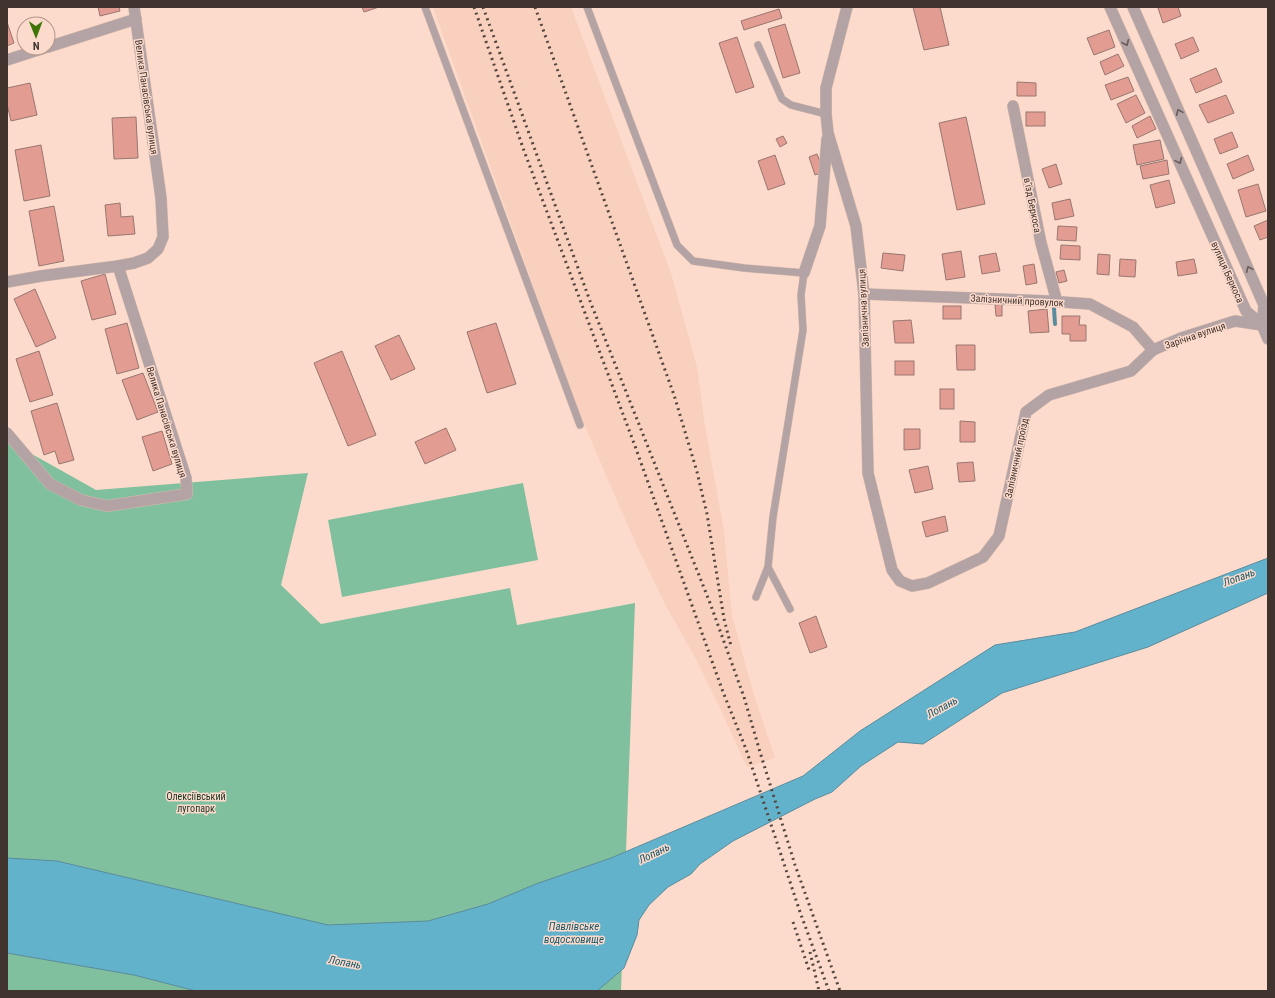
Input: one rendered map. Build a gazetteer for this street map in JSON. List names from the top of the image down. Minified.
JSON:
{"streets":{"street":["Велика Панасівська вулиця","в’їзд Беркоса","вулиця Беркоса","Залізничний провулок","Залізнична вулиця","Зарічна вулиця","Залізничний проїзд"]},"crossings":[["в’їзд Беркоса","Залізничний провулок"],["вулиця Беркоса","Зарічна вулиця"],["Залізничний провулок","Залізнична вулиця"],["Залізничний провулок","Зарічна вулиця"],["Залізничний провулок","Залізничний проїзд"],["Залізнична вулиця","Залізничний проїзд"],["Зарічна вулиця","Залізничний проїзд"]],"water":["Лопань","Павлівське водосховище"],"parks":["Олексіївський лугопарк"],"north":"bottom"}
